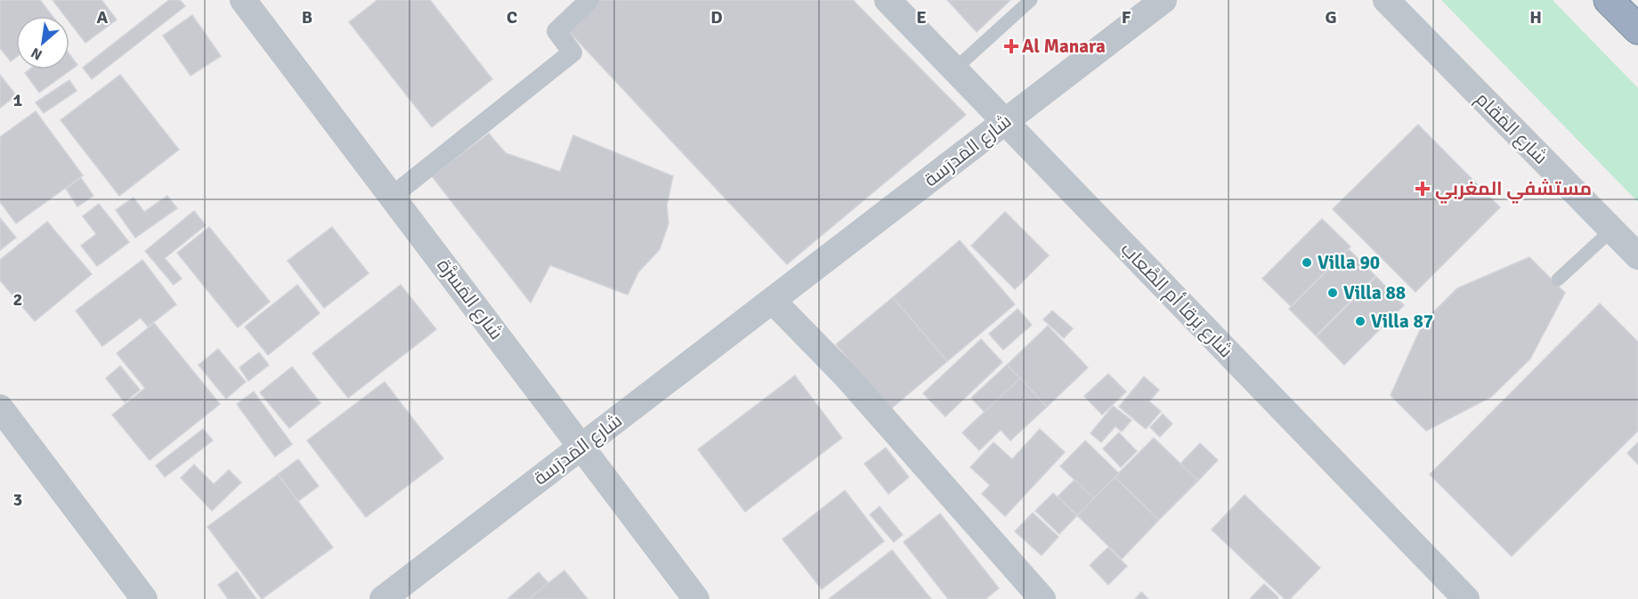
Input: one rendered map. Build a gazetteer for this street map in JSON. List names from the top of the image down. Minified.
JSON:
{"streets":{"street":["شارع المَقام","شارع المَدرَسة","شارع المَسرَّة","شارع بَرقا أم الصَّعاب"]},"crossings":[["شارع المَدرَسة","شارع المَسرَّة"],["شارع المَدرَسة","شارع بَرقا أم الصَّعاب"]],"places":{"health":["Al Manara","مستشفي المغربي"],"other":["Villa 90","Villa 88","Villa 87"]},"north":"bottom left","grid":{"columns":["A","B","C","D","E","F","G","H"],"rows":["1","2","3"]}}
